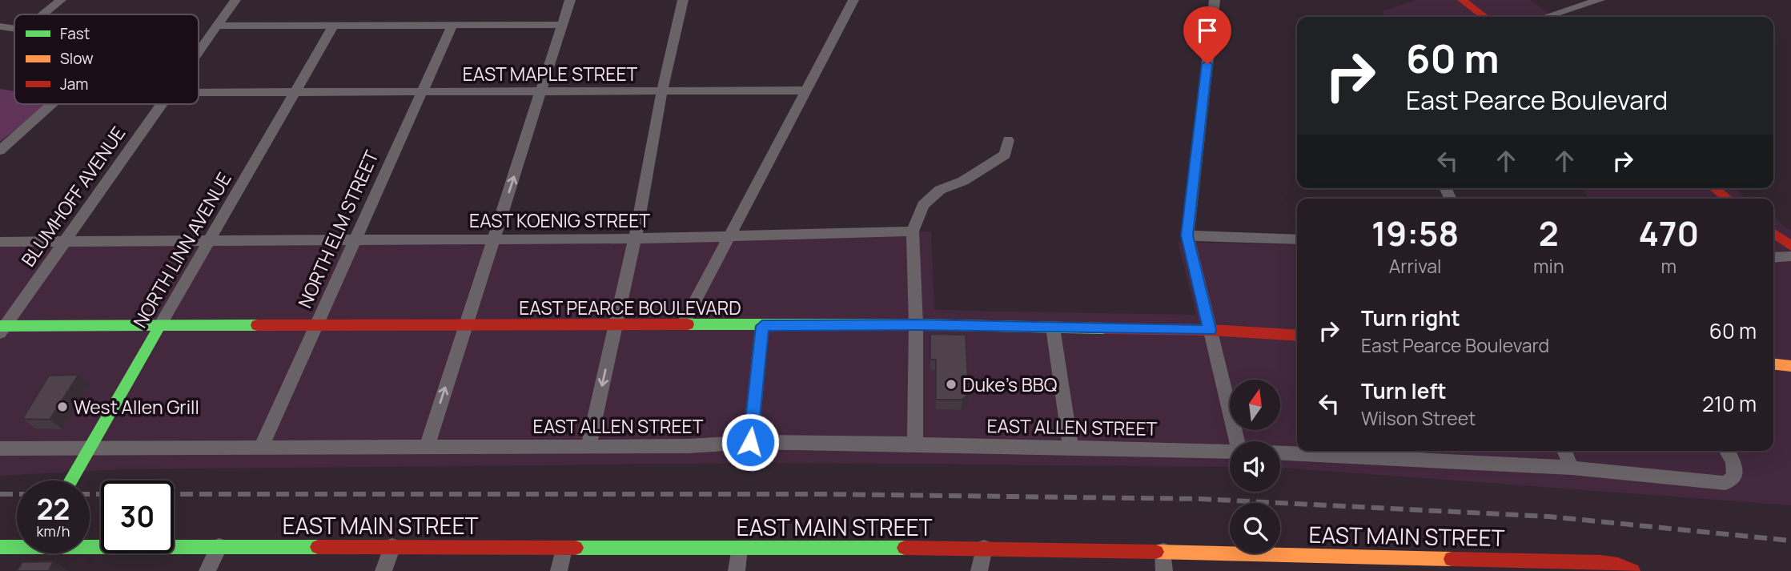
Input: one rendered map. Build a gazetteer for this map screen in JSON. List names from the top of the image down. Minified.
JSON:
{"streets":{"street":["EAST MAPLE STREET","BLUMHOFF AVENUE","EAST KOENIG STREET","NORTH ELM STREET","NORTH LINN AVENUE","EAST PEARCE BOULEVARD","EAST ALLEN STREET","EAST MAIN STREET"]},"crossings":[["EAST MAPLE STREET","NORTH ELM STREET"],["EAST MAPLE STREET","NORTH LINN AVENUE"],["BLUMHOFF AVENUE","EAST KOENIG STREET"],["BLUMHOFF AVENUE","EAST PEARCE BOULEVARD"],["EAST KOENIG STREET","NORTH ELM STREET"],["EAST KOENIG STREET","NORTH LINN AVENUE"],["NORTH ELM STREET","EAST PEARCE BOULEVARD"],["NORTH ELM STREET","EAST ALLEN STREET"],["NORTH LINN AVENUE","EAST PEARCE BOULEVARD"],["NORTH LINN AVENUE","EAST ALLEN STREET"]],"places":["Duke's BBQ","West Allen Grill"],"legend":["Fast","Slow","Jam"],"north":"top","page":{"turn":["60 m","East Pearce Boulevard"],"eta":["19:58","Arrival","2","min","470","m"],"list":[{"name":"Turn right","note":"East Pearce Boulevard","value":"60 m"},{"name":"Turn left","note":"Wilson Street","value":"210 m"}],"speed":"22 km/h","limit":"30"}}
